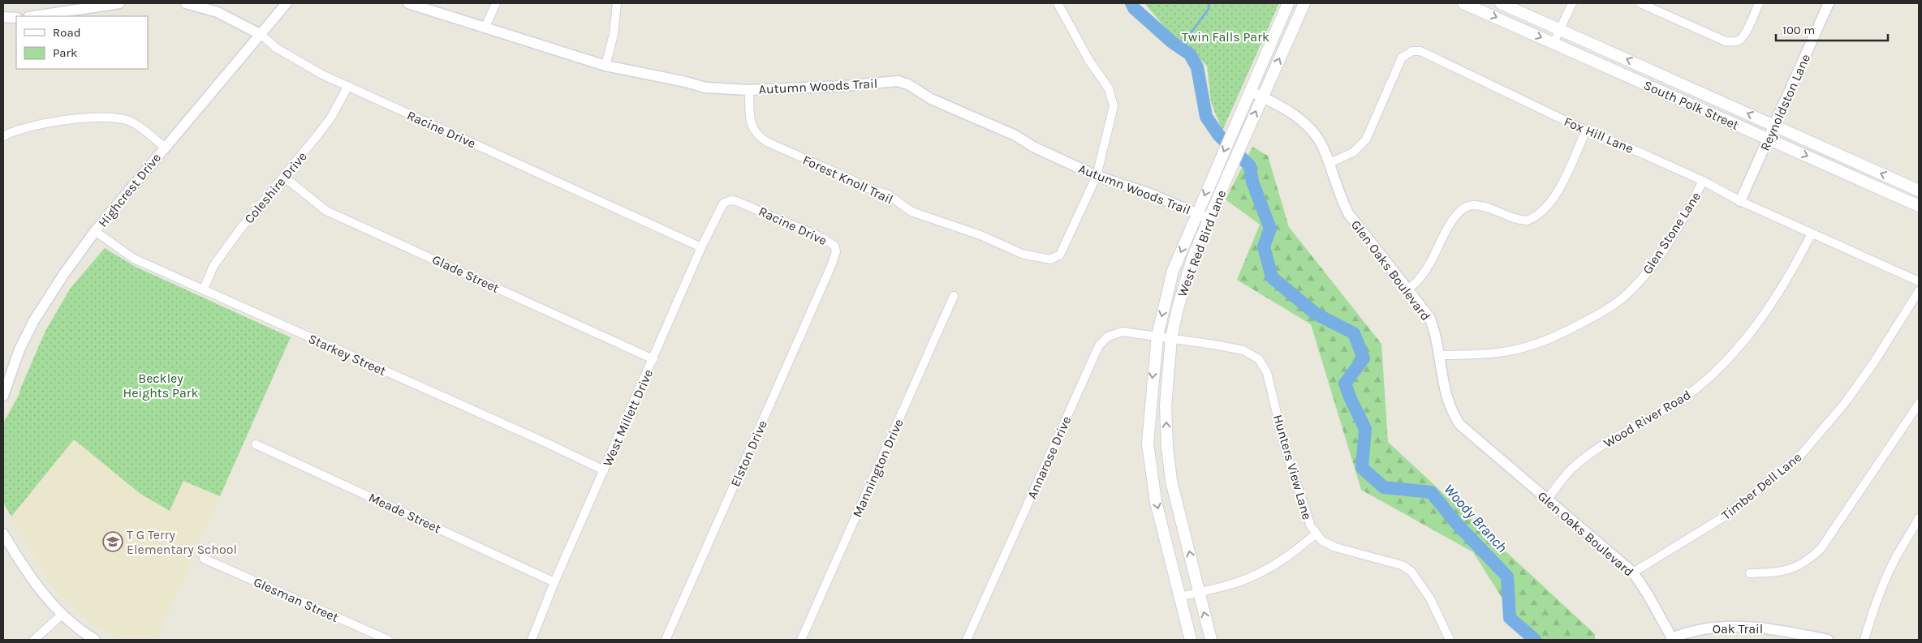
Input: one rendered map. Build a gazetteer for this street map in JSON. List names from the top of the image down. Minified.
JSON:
{"streets":{"main road":["South Polk Street","West Red Bird Lane"],"street":["Autumn Woods Trail","Reynoldston Lane","Racine Drive","Fox Hill Lane","Forest Knoll Trail","Coleshire Drive","Highcrest Drive","Glen Stone Lane","Glen Oaks Boulevard","Glade Street","Starkey Street","West Millett Drive","Wood River Road","Elston Drive","Annarose Drive","Hunters View Lane","Mannington Drive","Timber Dell Lane","Meade Street","Glesman Street","Oak Trail"]},"crossings":[["Autumn Woods Trail","Forest Knoll Trail"],["Autumn Woods Trail","West Red Bird Lane"],["Reynoldston Lane","South Polk Street"],["Reynoldston Lane","Fox Hill Lane"],["Racine Drive","Coleshire Drive"],["Racine Drive","Highcrest Drive"],["Racine Drive","West Millett Drive"],["Racine Drive","Elston Drive"],["Fox Hill Lane","Glen Stone Lane"],["Fox Hill Lane","Glen Oaks Boulevard"],["Fox Hill Lane","Wood River Road"],["Coleshire Drive","Glade Street"],["Coleshire Drive","Starkey Street"],["Highcrest Drive","Starkey Street"],["Glen Stone Lane","Glen Oaks Boulevard"],["West Red Bird Lane","Glen Oaks Boulevard"],["West Red Bird Lane","Annarose Drive"],["West Red Bird Lane","Hunters View Lane"],["Glen Oaks Boulevard","Wood River Road"],["Glen Oaks Boulevard","Timber Dell Lane"],["Glen Oaks Boulevard","Oak Trail"],["Glade Street","West Millett Drive"],["Starkey Street","West Millett Drive"],["West Millett Drive","Meade Street"],["Annarose Drive","Hunters View Lane"]],"water":["Woody Branch"],"parks":["Twin Falls Park","Beckley Heights Park"],"places":{"school or university":["T G Terry Elementary School"]},"legend":["Road","Park"],"scale_bar":"100 m"}
